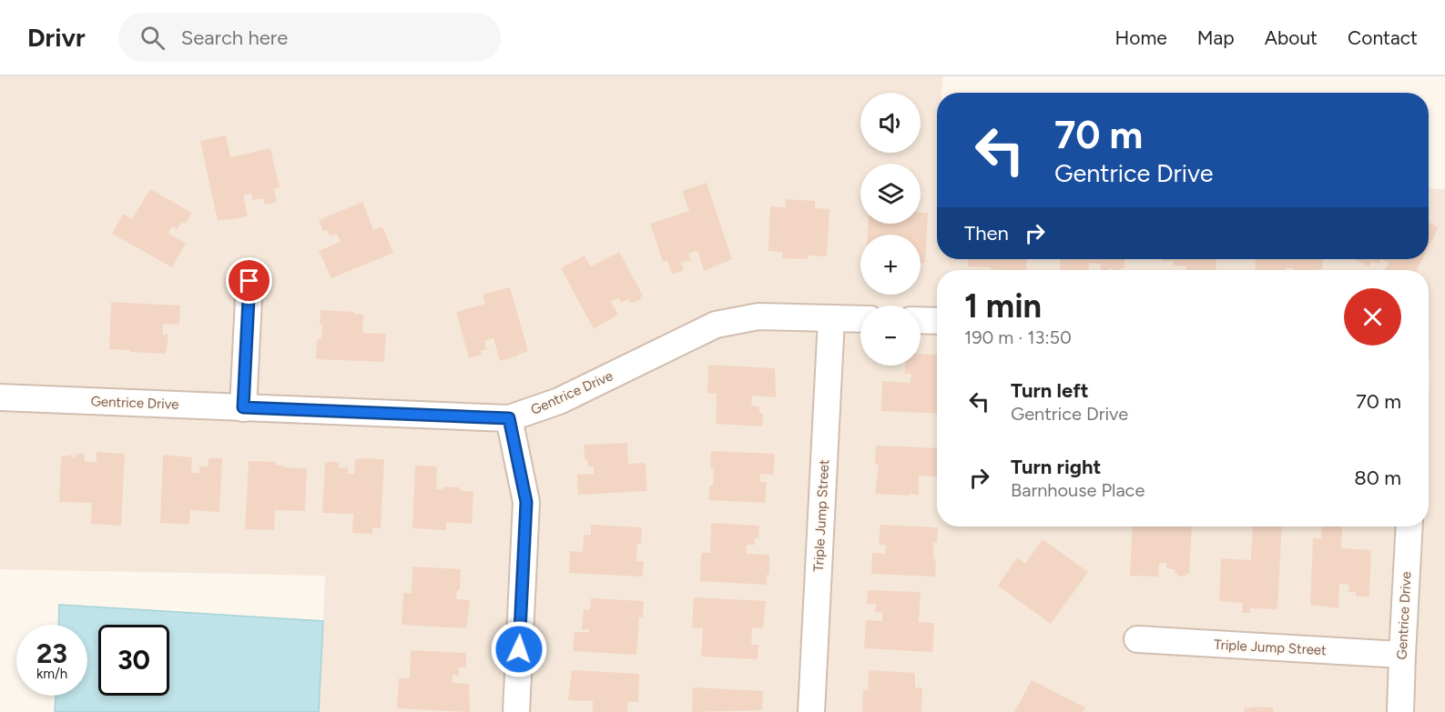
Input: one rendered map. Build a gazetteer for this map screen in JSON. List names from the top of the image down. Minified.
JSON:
{"streets":{"street":["Gentrice Drive","Triple Jump Street"]},"crossings":[["Gentrice Drive","Triple Jump Street"]],"page":{"header":"Drivr","search":"Search here","nav":["Home","Map","About","Contact"],"map_buttons":["+","−"],"turn":["70 m","Gentrice Drive"],"then":"Then","heading":["1 min","190 m · 13:50"],"list":[{"name":"Turn left","note":"Gentrice Drive","value":"70 m"},{"name":"Turn right","note":"Barnhouse Place","value":"80 m"}],"speed":"23 km/h","limit":"30"}}
